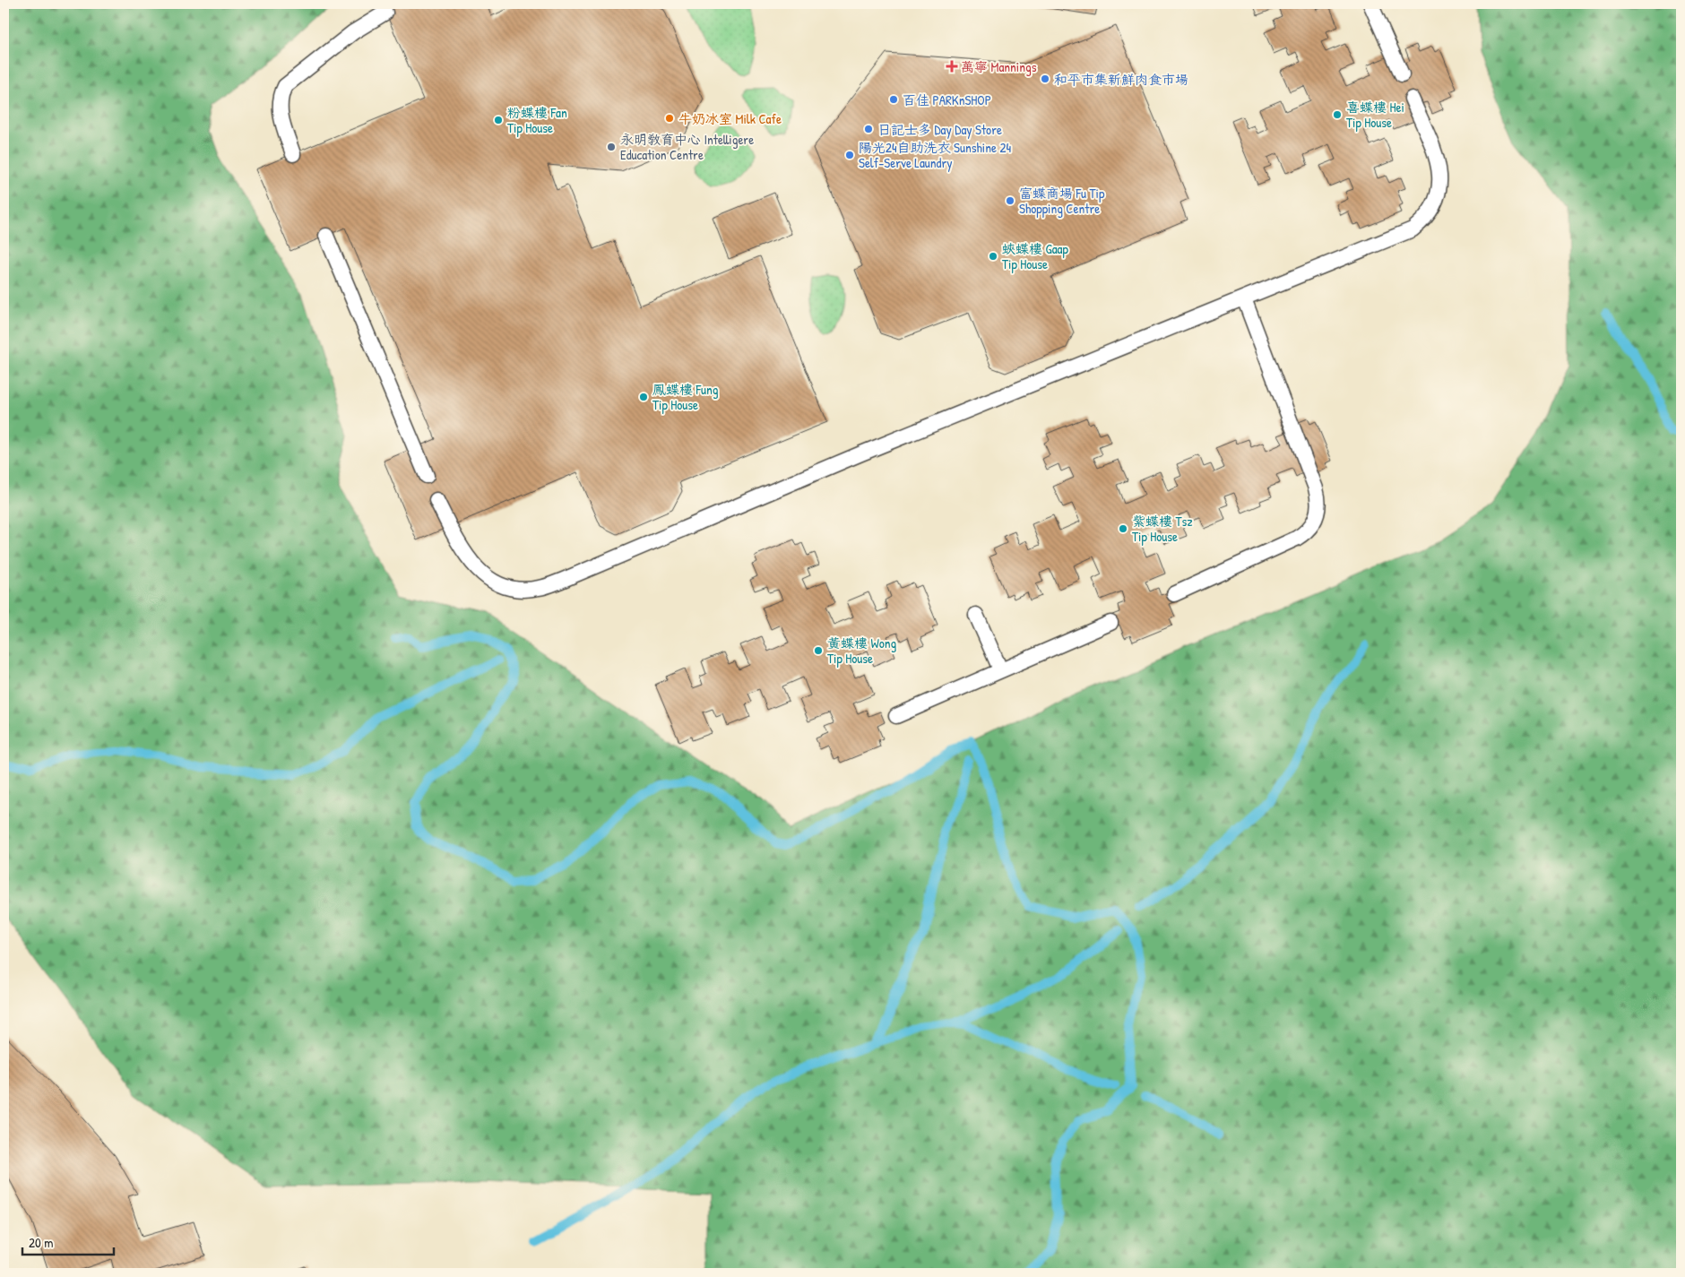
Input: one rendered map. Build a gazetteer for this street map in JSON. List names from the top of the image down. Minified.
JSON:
{"places":{"health":["萬寧 Mannings"],"other":["和平市集新鮮肉食市場","百佳 PARKnSHOP","喜蝶樓 Hei Tip House","牛奶冰室 Milk Cafe","粉蝶樓 Fan Tip House","日記士多 Day Day Store","永明教育中心 Intelligere Education Centre","陽光24自助洗衣 Sunshine 24 Self-Serve Laundry","富蝶商場 Fu Tip Shopping Centre","蛺蝶樓 Gaap Tip House","鳳蝶樓 Fung Tip House","紫蝶樓 Tsz Tip House","黃蝶樓 Wong Tip House"]},"scale_bar":"20 m"}
